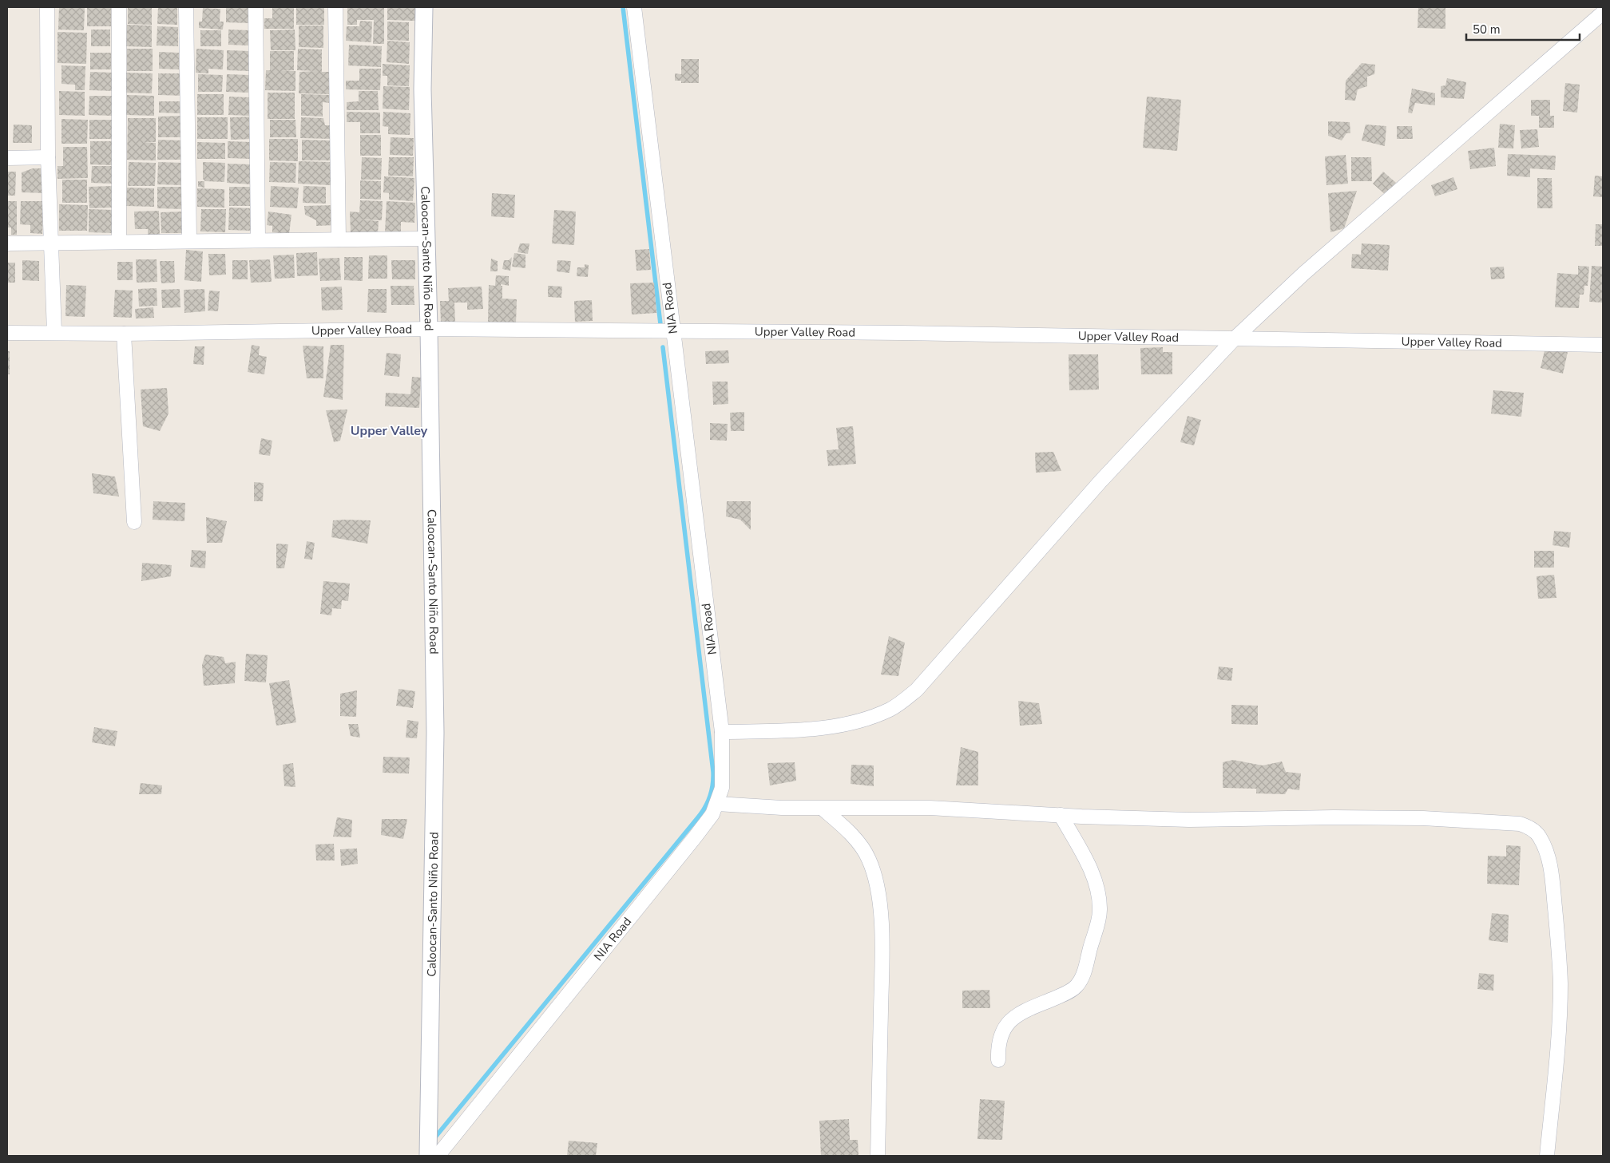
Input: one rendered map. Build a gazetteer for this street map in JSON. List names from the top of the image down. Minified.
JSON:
{"streets":{"street":["Caloocan-Santo Niño Road","NIA Road","Upper Valley Road"]},"crossings":[["Caloocan-Santo Niño Road","Upper Valley Road"],["NIA Road","Upper Valley Road"]],"districts":["Upper Valley"],"scale_bar":"50 m"}
